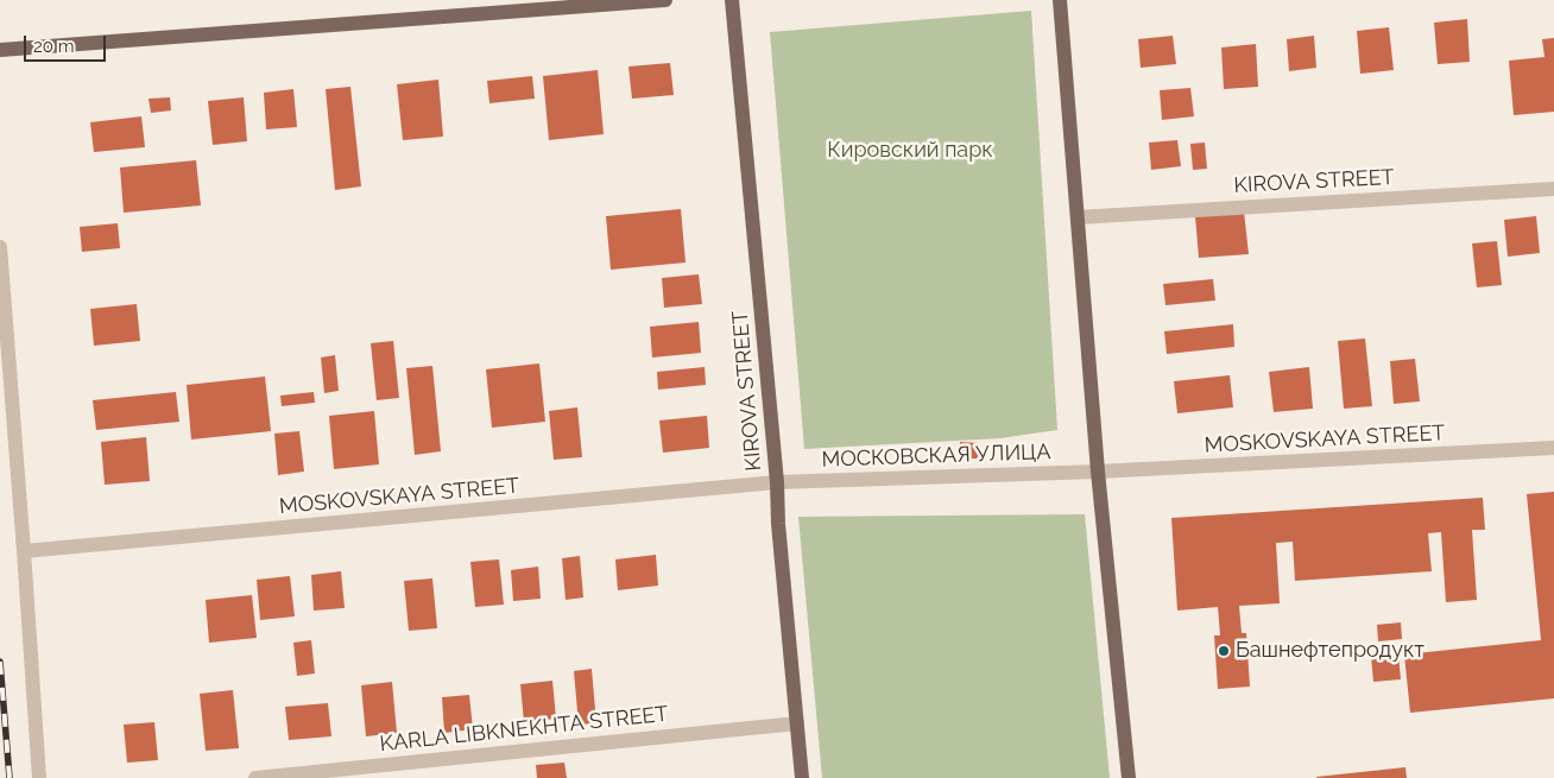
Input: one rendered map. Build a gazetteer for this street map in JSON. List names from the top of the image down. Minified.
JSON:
{"streets":{"main road":["KIROVA STREET"],"street":["MOSKOVSKAYA STREET","МОСКОВСКАЯ УЛИЦА","KARLA LIBKNEKHTA STREET"]},"crossings":[["KIROVA STREET","MOSKOVSKAYA STREET"],["KIROVA STREET","МОСКОВСКАЯ УЛИЦА"],["KIROVA STREET","KARLA LIBKNEKHTA STREET"],["MOSKOVSKAYA STREET","МОСКОВСКАЯ УЛИЦА"]],"parks":["Кировский парк"],"places":["Башнефтепродукт"],"scale_bar":"20 m"}
